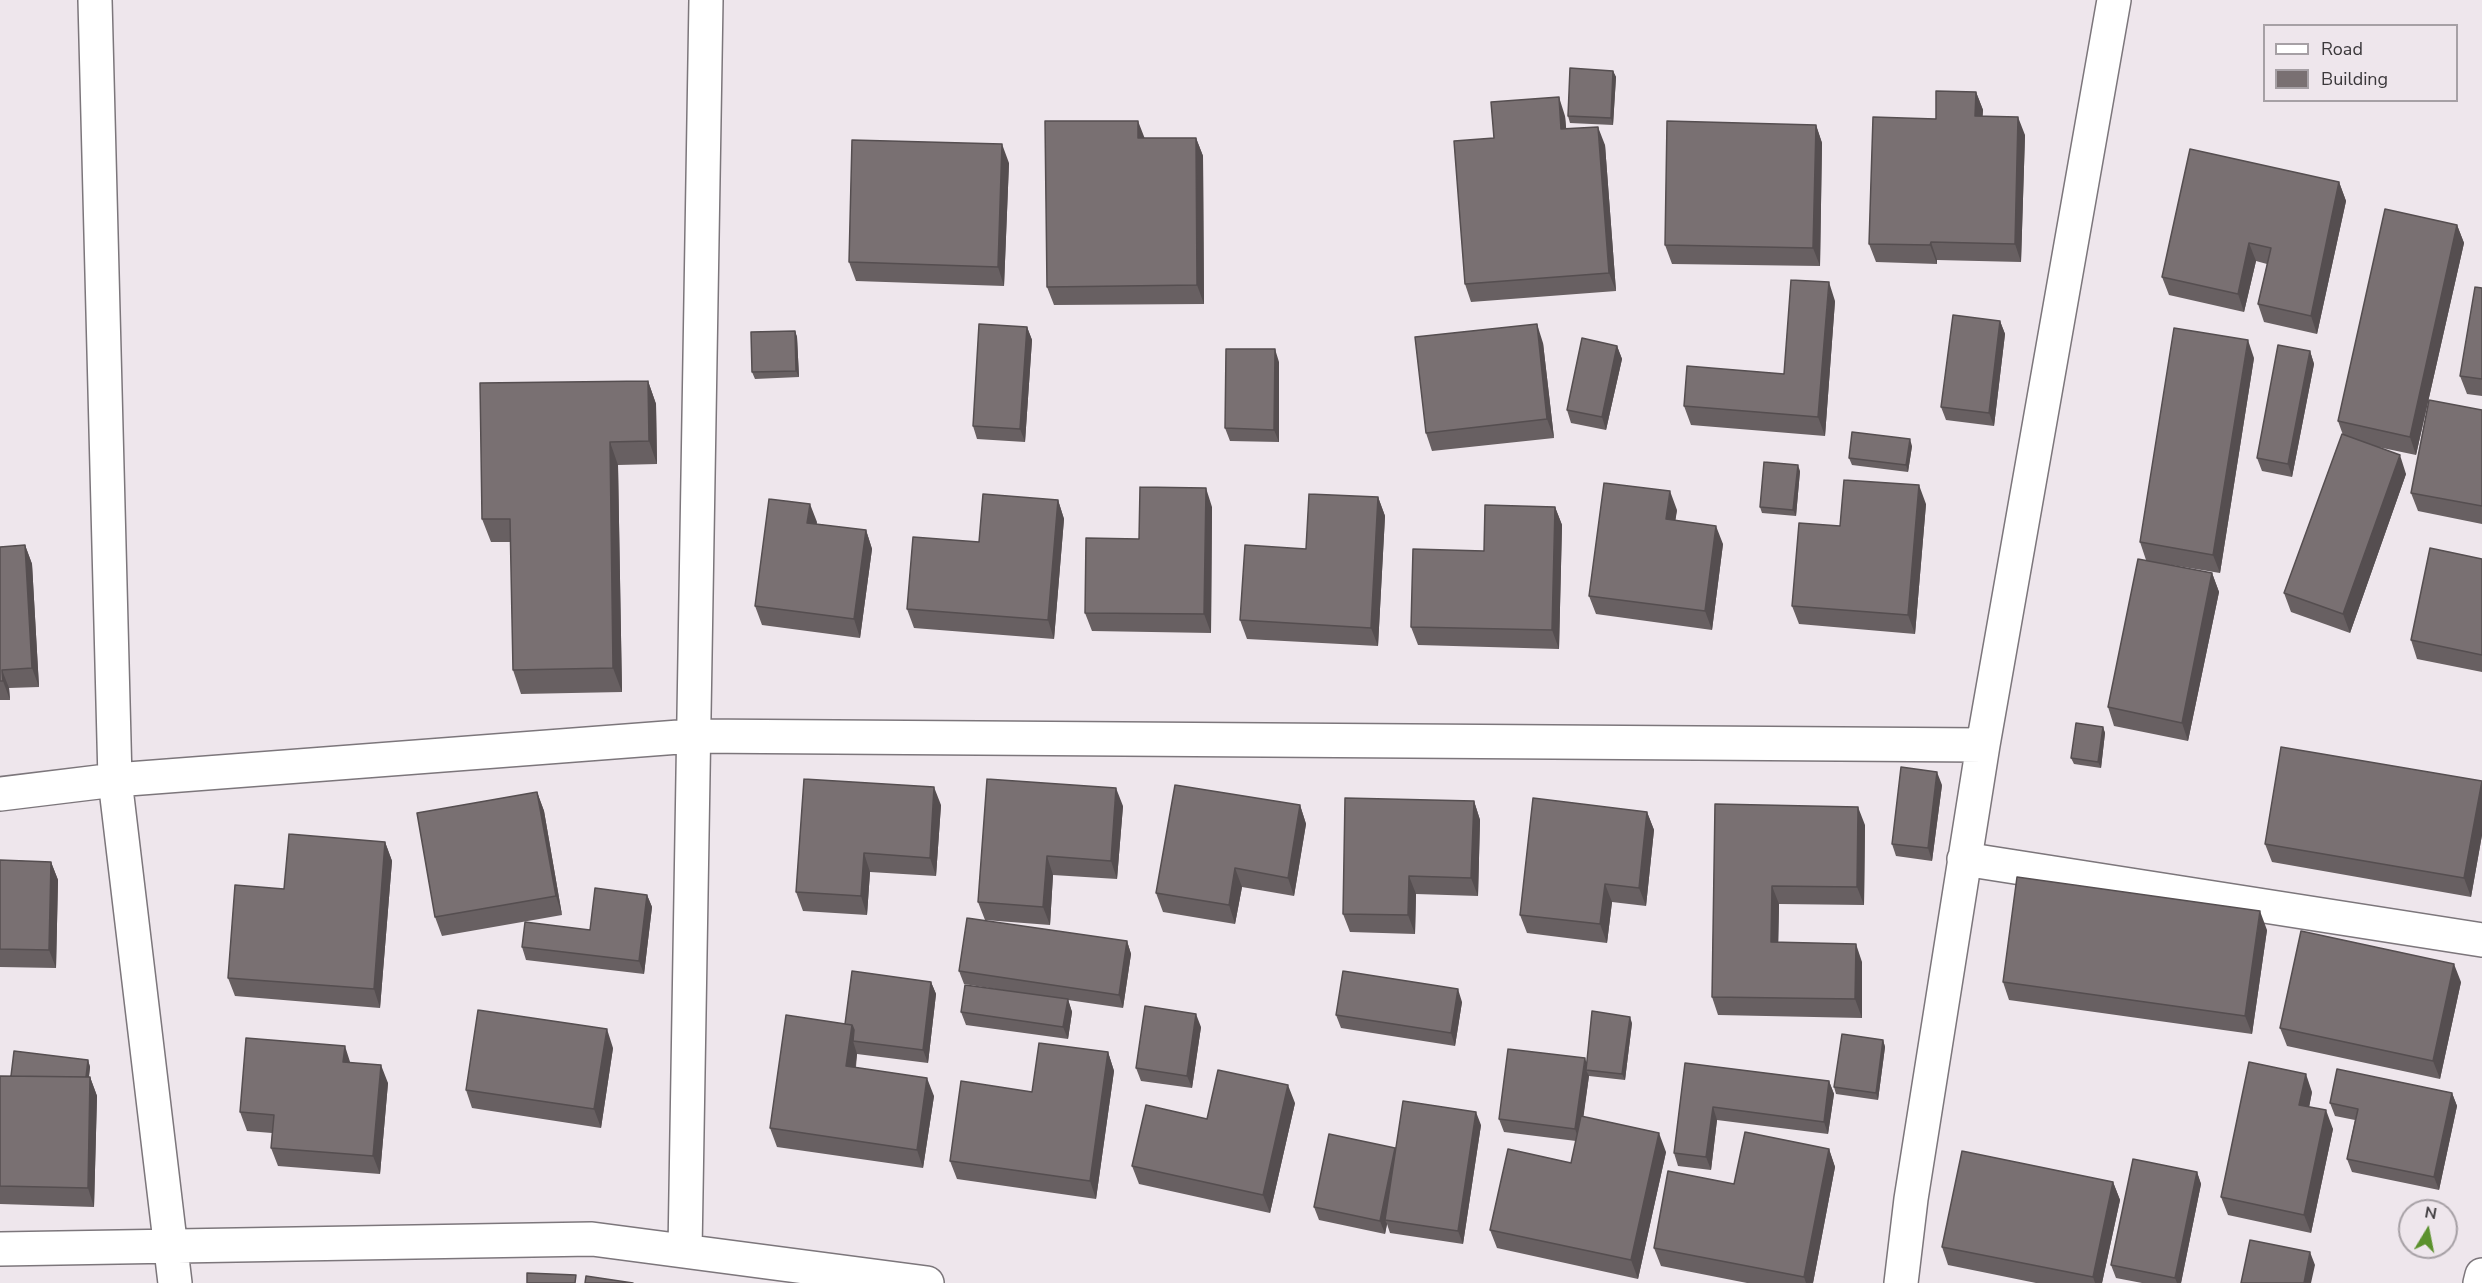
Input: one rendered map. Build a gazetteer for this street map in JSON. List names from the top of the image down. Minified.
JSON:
{"legend":["Road","Building"],"north":"top"}
